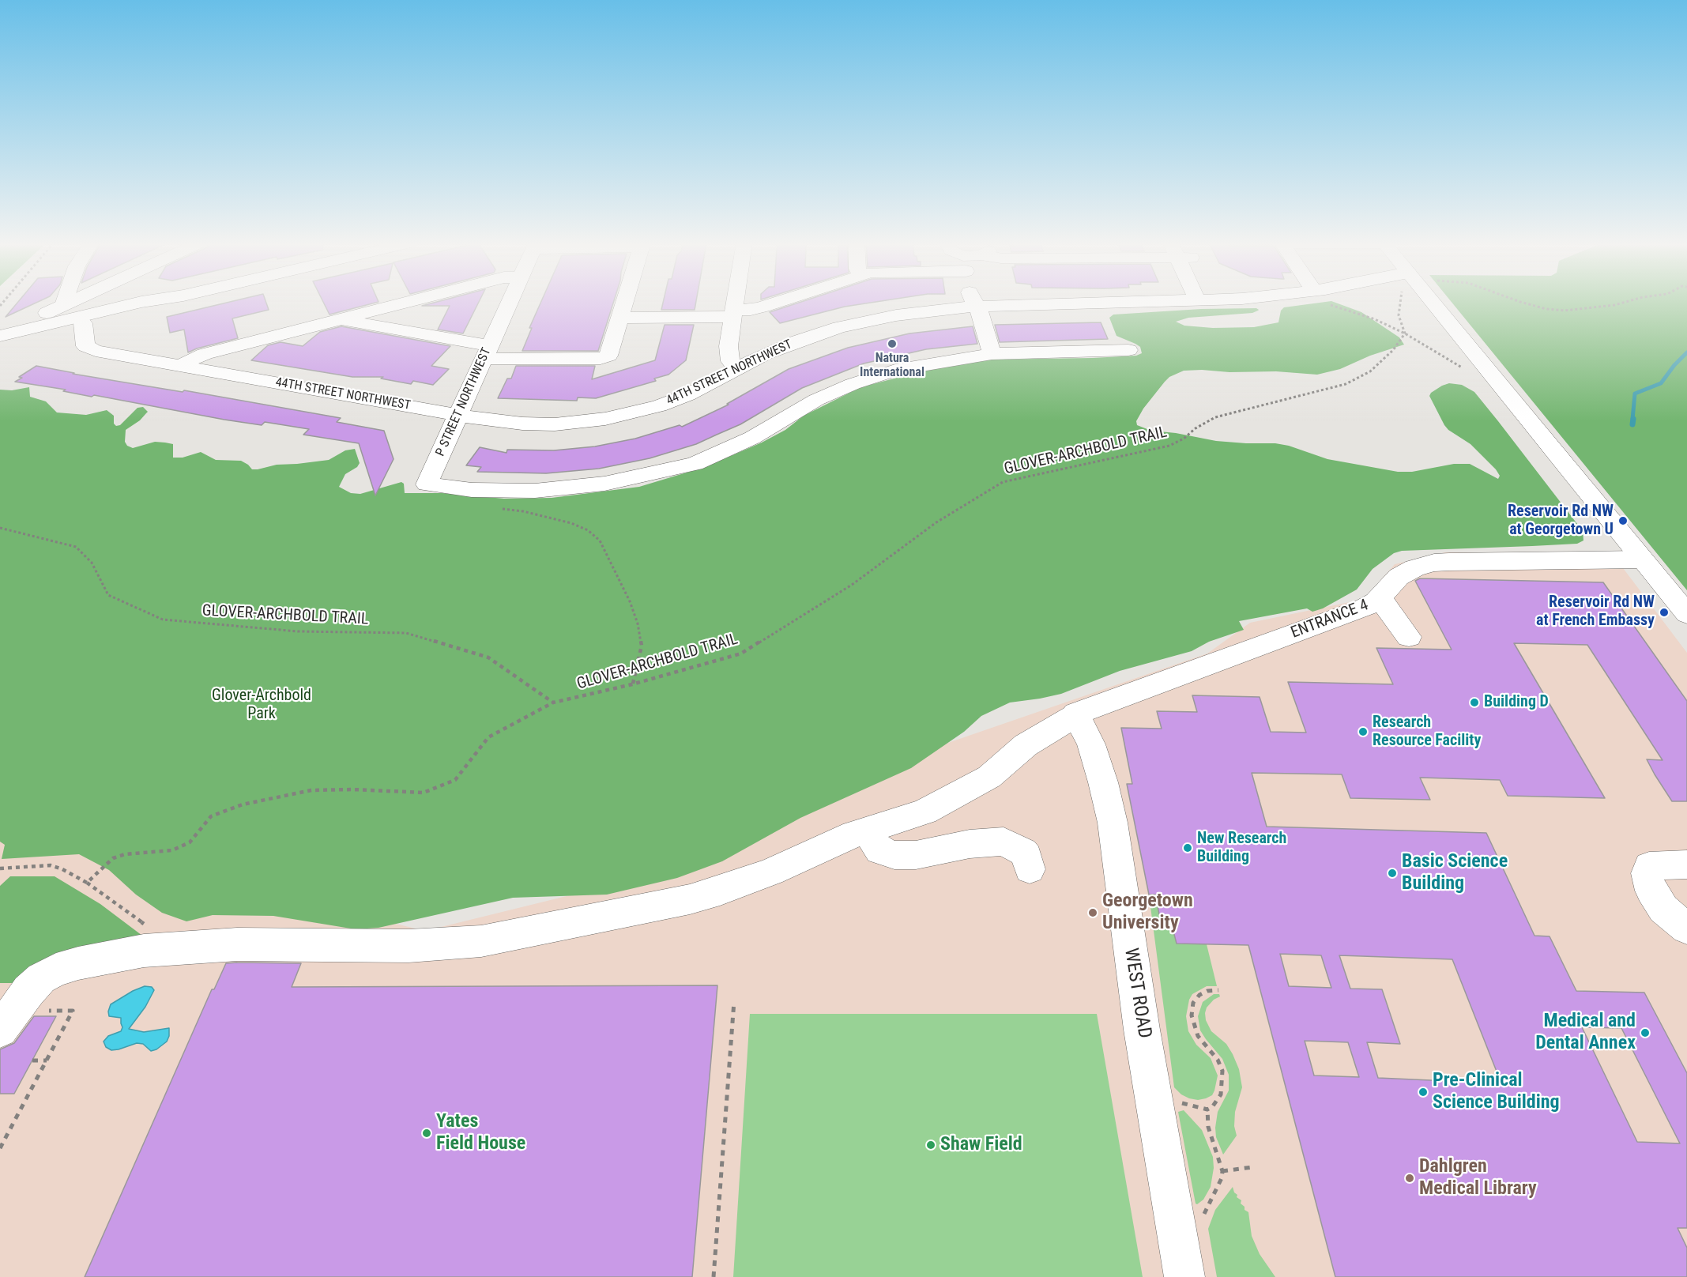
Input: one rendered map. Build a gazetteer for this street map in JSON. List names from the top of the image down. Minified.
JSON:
{"streets":{"street":["44TH STREET NORTHWEST","P STREET NORTHWEST","ENTRANCE 4","WEST ROAD"],"path":["GLOVER-ARCHBOLD TRAIL"]},"crossings":[["44TH STREET NORTHWEST","P STREET NORTHWEST"],["ENTRANCE 4","WEST ROAD"]],"parks":["Glover-Archbold Park"],"places":["Natura International","Reservoir Rd NW at Georgetown U","Reservoir Rd NW at French Embassy","Building D","Research Resource Facility","New Research Building","Basic Science Building","Georgetown University","Medical and Dental Annex","Pre-Clinical Science Building","Yates Field House","Shaw Field","Dahlgren Medical Library"]}
